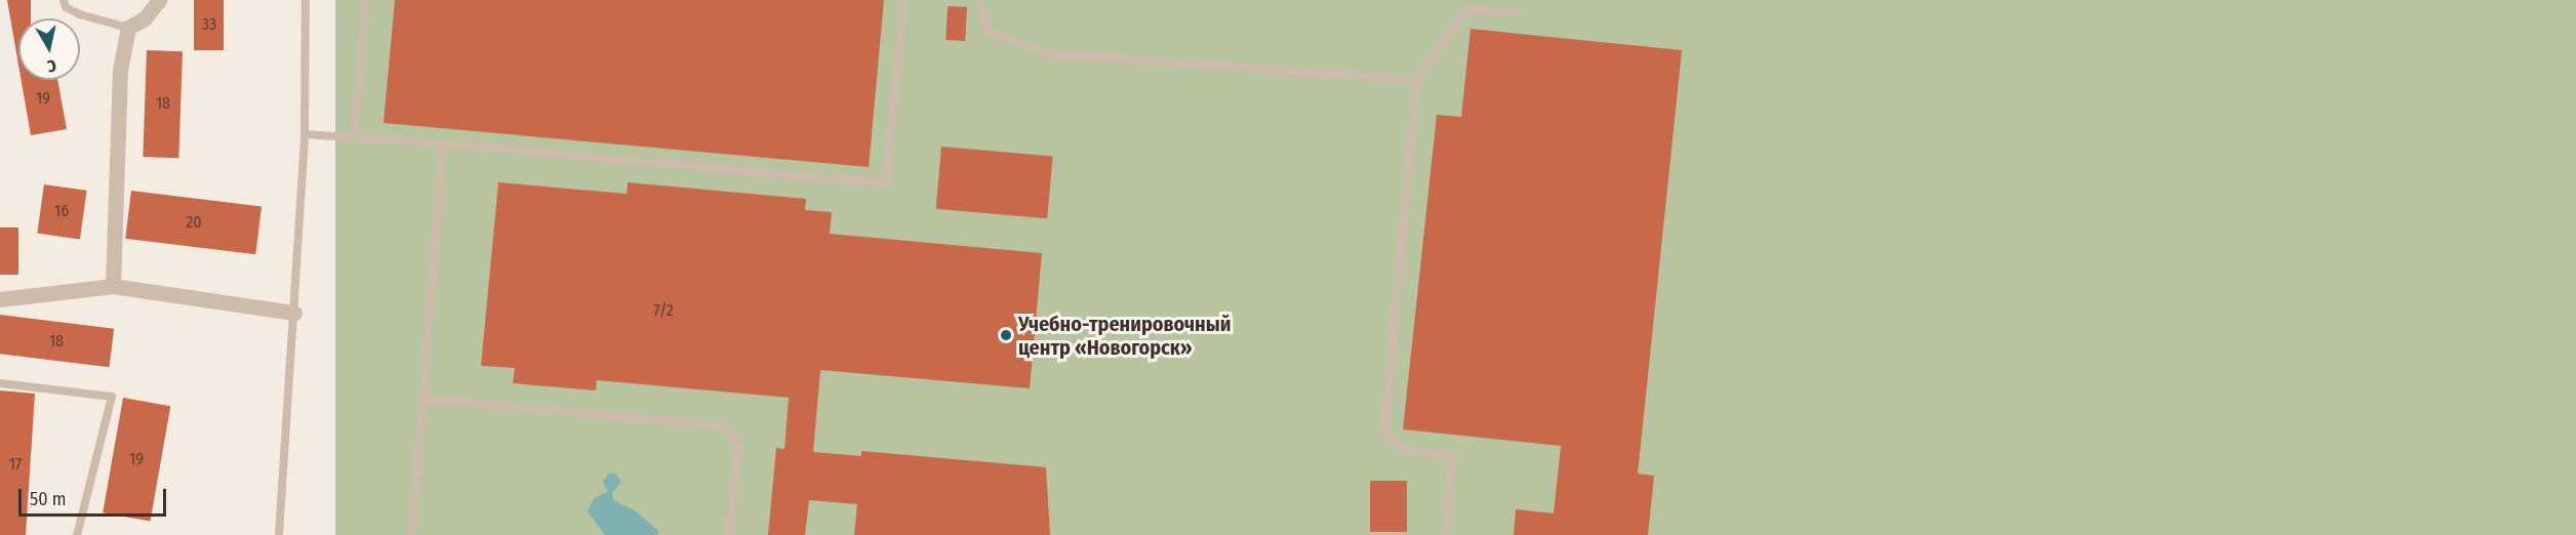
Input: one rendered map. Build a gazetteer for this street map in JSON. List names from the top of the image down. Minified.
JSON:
{"places":["Учебно-тренировочный центр «Новогорск»"],"house_numbers":["33","19","18","16","20","7/2","18","19","17"],"scale_bar":"50 m","north":"bottom"}
